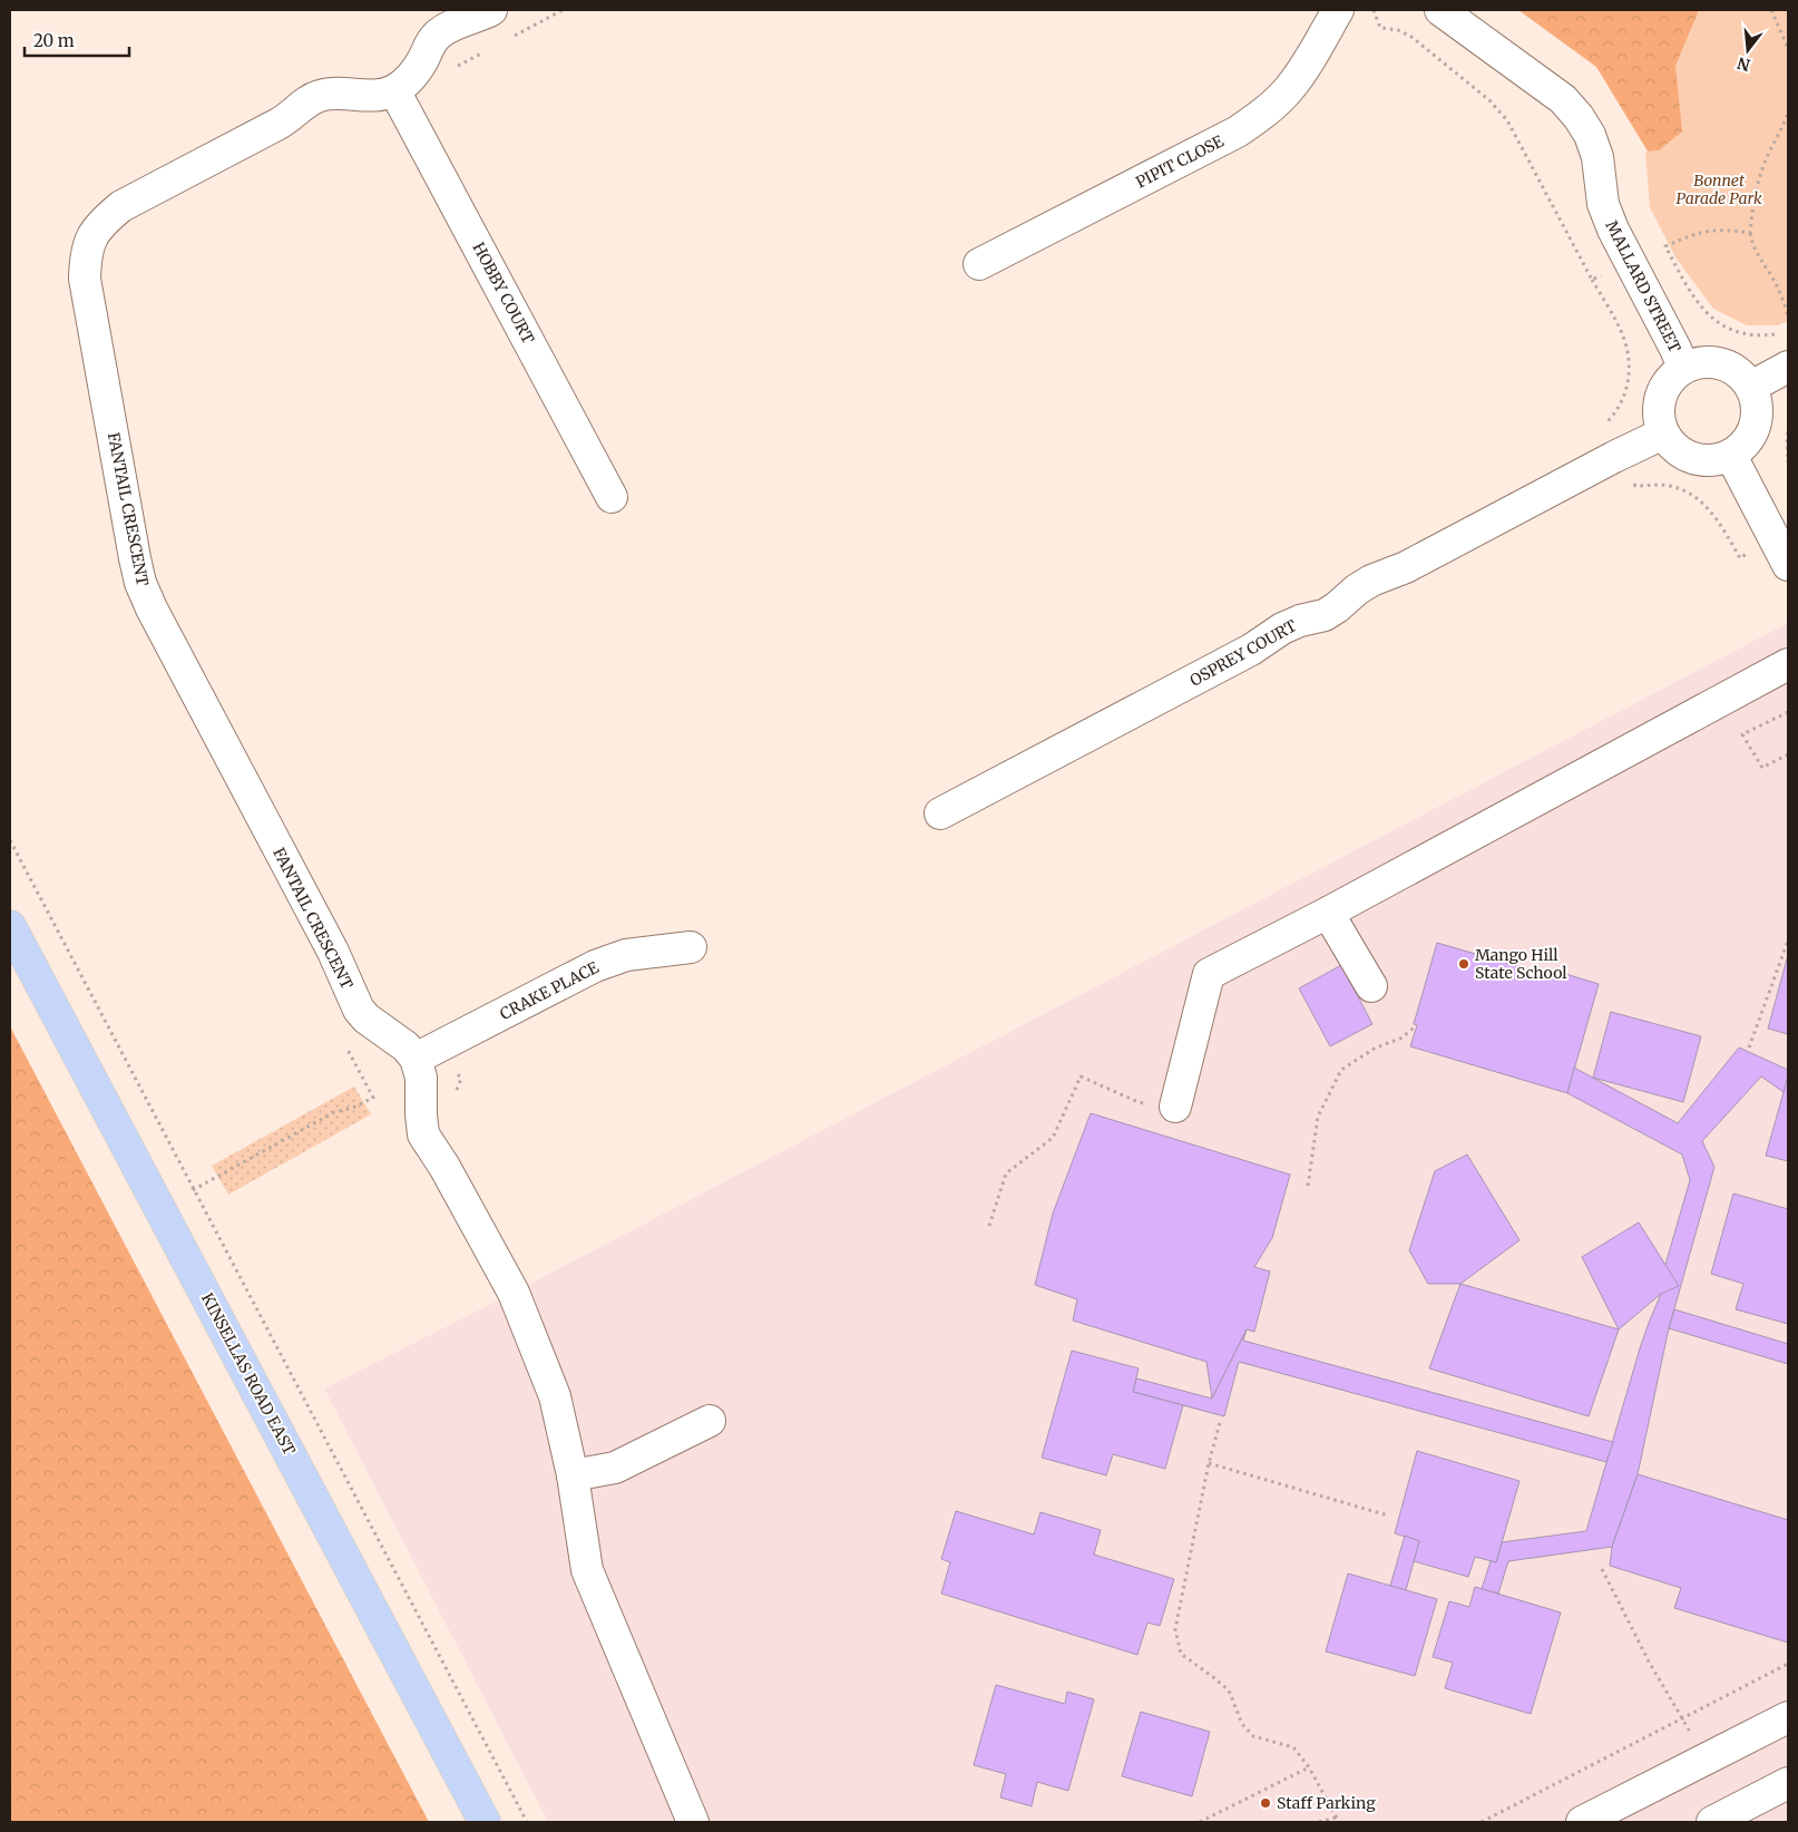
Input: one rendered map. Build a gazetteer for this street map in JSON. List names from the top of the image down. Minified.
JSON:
{"streets":{"main road":["KINSELLAS ROAD EAST"],"street":["PIPIT CLOSE","MALLARD STREET","HOBBY COURT","FANTAIL CRESCENT","OSPREY COURT","CRAKE PLACE"]},"crossings":[["MALLARD STREET","OSPREY COURT"],["HOBBY COURT","FANTAIL CRESCENT"],["FANTAIL CRESCENT","CRAKE PLACE"]],"parks":["Bonnet Parade Park"],"places":["Mango Hill State School","Staff Parking"],"scale_bar":"20 m","north":"bottom"}
